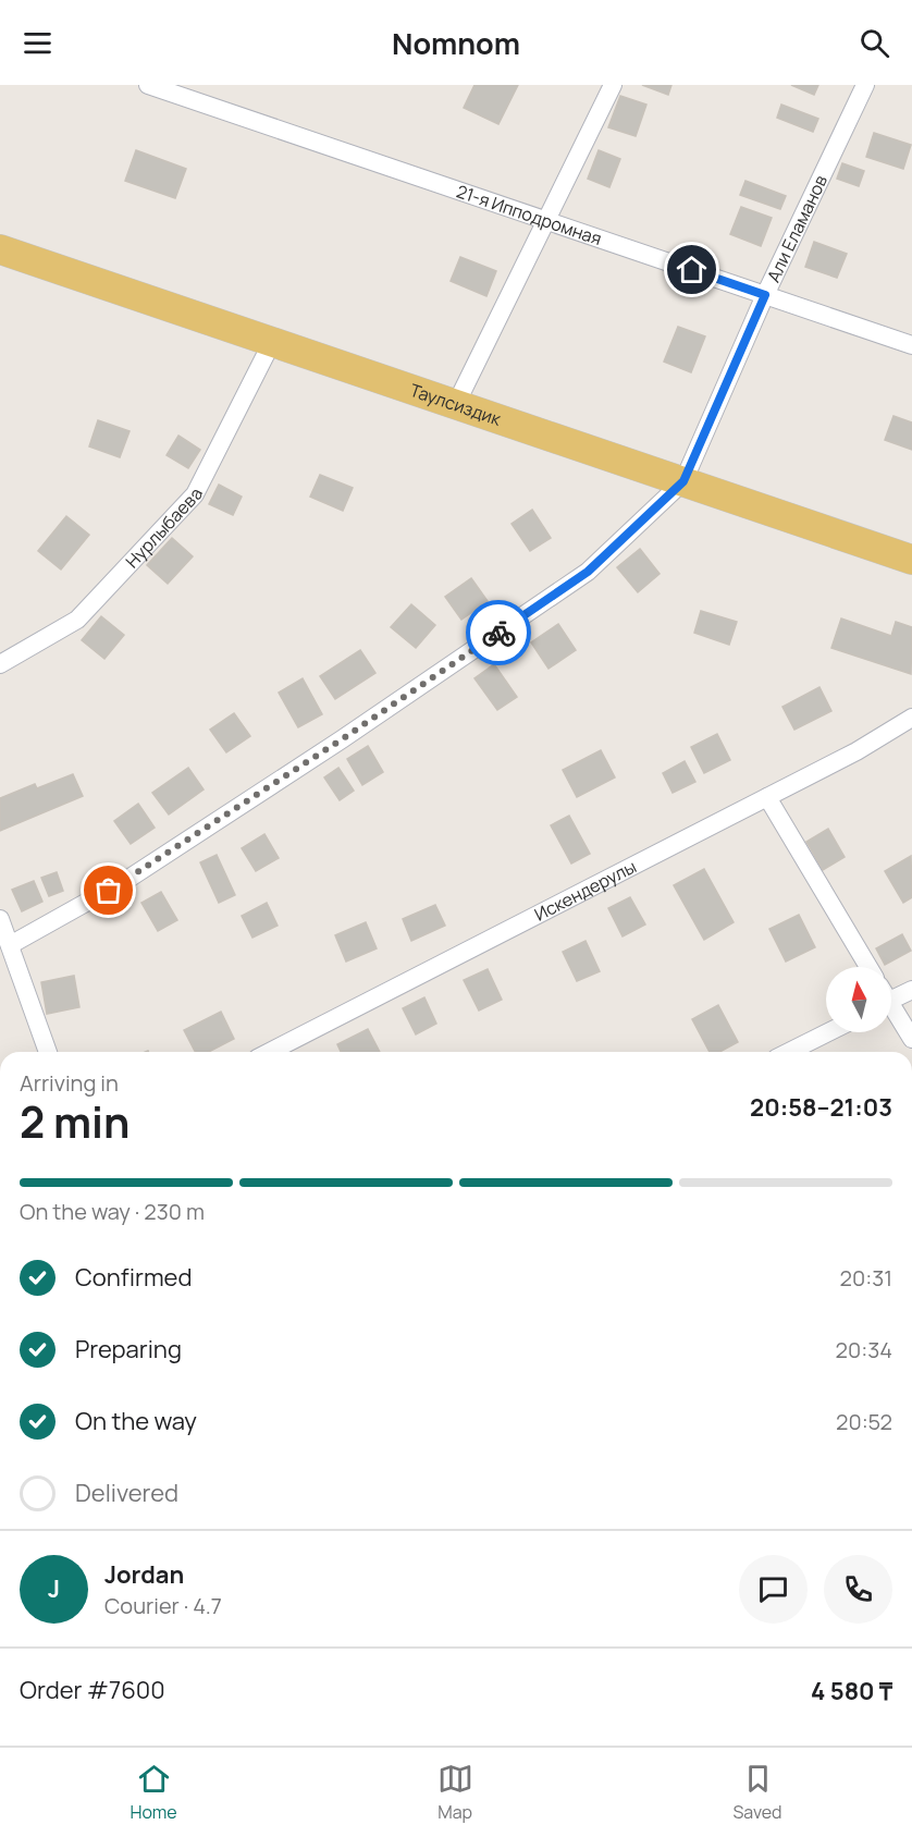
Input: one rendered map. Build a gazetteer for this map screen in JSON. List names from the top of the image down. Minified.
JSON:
{"streets":{"main road":["Таулсиздик"],"street":["21-я Ипподромная","Али Еламанов","Нурлыбаева","Искендерулы"]},"crossings":[["21-я Ипподромная","Али Еламанов"],["Али Еламанов","Таулсиздик"],["Таулсиздик","Нурлыбаева"]],"north":"top","page":{"header":"Nomnom","heading":["2 min","Arriving in","20:58–21:03"],"panel":["Jordan","Courier · 4.7","Order #7600","4 580 ₸"],"bar":"On the way · 230 m","list":[["Confirmed","20:31"],["Preparing","20:34"],["On the way","20:52"],"Delivered"],"round":"J","tabs":["Home","Map","Saved"]}}
